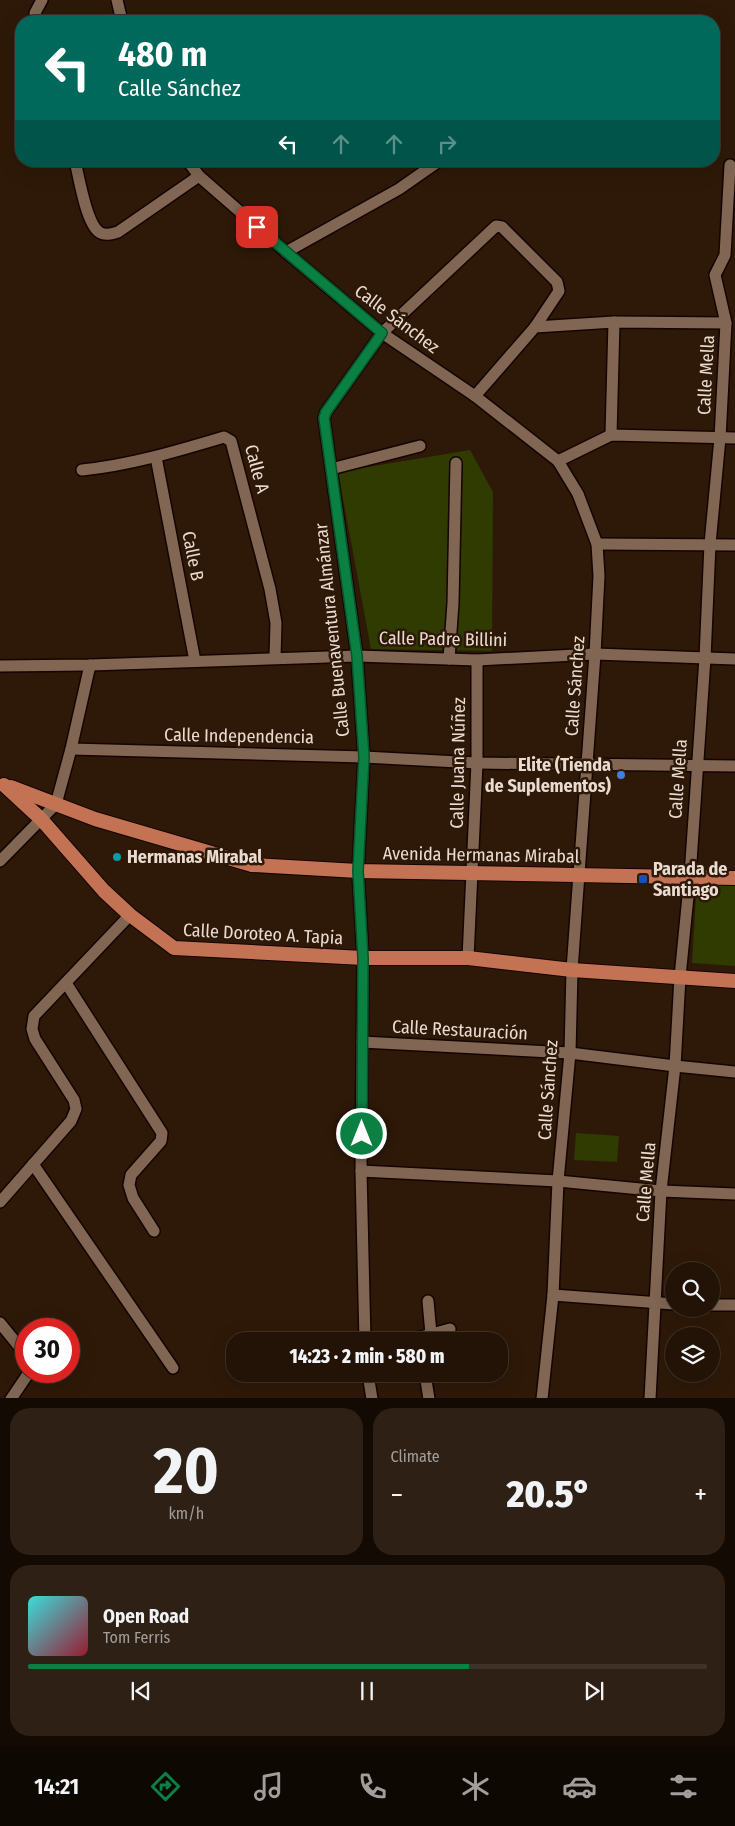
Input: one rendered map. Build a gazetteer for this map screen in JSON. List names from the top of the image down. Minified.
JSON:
{"streets":{"main road":["Avenida Hermanas Mirabal","Calle Doroteo A. Tapia"],"street":["Calle Sánchez","Calle Mella","Calle A","Calle B","Calle Buenaventura Almánzar","Calle Padre Billini","Calle Independencia","Calle Juana Núñez","Calle Restauración"]},"crossings":[["Calle Sánchez","Calle Buenaventura Almánzar"],["Calle Sánchez","Calle Padre Billini"],["Calle Sánchez","Calle Independencia"],["Calle Sánchez","Avenida Hermanas Mirabal"],["Calle Sánchez","Calle Doroteo A. Tapia"],["Calle Sánchez","Calle Restauración"],["Calle Mella","Calle Padre Billini"],["Calle Mella","Calle Independencia"],["Calle Mella","Avenida Hermanas Mirabal"],["Calle Mella","Calle Doroteo A. Tapia"],["Calle Mella","Calle Restauración"],["Calle A","Calle B"],["Calle A","Calle Padre Billini"],["Calle B","Calle Padre Billini"],["Calle Buenaventura Almánzar","Calle Padre Billini"],["Calle Buenaventura Almánzar","Calle Independencia"],["Calle Buenaventura Almánzar","Avenida Hermanas Mirabal"],["Calle Buenaventura Almánzar","Calle Doroteo A. Tapia"],["Calle Buenaventura Almánzar","Calle Restauración"],["Calle Padre Billini","Calle Juana Núñez"],["Calle Independencia","Calle Juana Núñez"],["Calle Juana Núñez","Avenida Hermanas Mirabal"],["Calle Juana Núñez","Calle Doroteo A. Tapia"],["Avenida Hermanas Mirabal","Calle Doroteo A. Tapia"]],"places":{"other":["Elite (Tienda de Suplementos)","Hermanas Mirabal"],"transit":["Parada de Santiago"]},"page":{"turn":["480 m","Calle Sánchez"],"limit":"30","trip":"14:23 · 2 min · 580 m","tile":[["20","km/h"],"Climate"],"heat":["−","20.5°","+"],"song":["Open Road","Tom Ferris"],"tabs":"14:21"}}
